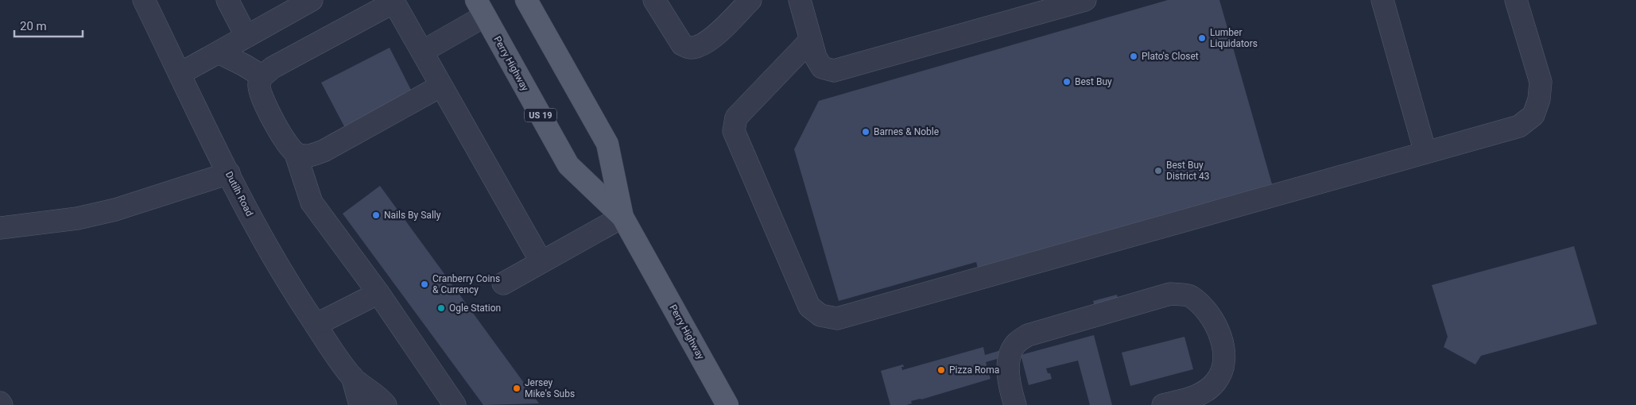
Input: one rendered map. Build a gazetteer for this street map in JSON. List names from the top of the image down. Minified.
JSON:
{"streets":{"main road":["Perry Highway","US 19"],"street":["Dutilh Road"]},"places":["Lumber Liquidators","Plato's Closet","Best Buy","Barnes & Noble","Best Buy District 43","Nails By Sally","Cranberry Coins & Currency","Ogle Station","Pizza Roma","Jersey Mike's Subs"],"scale_bar":"20 m"}
